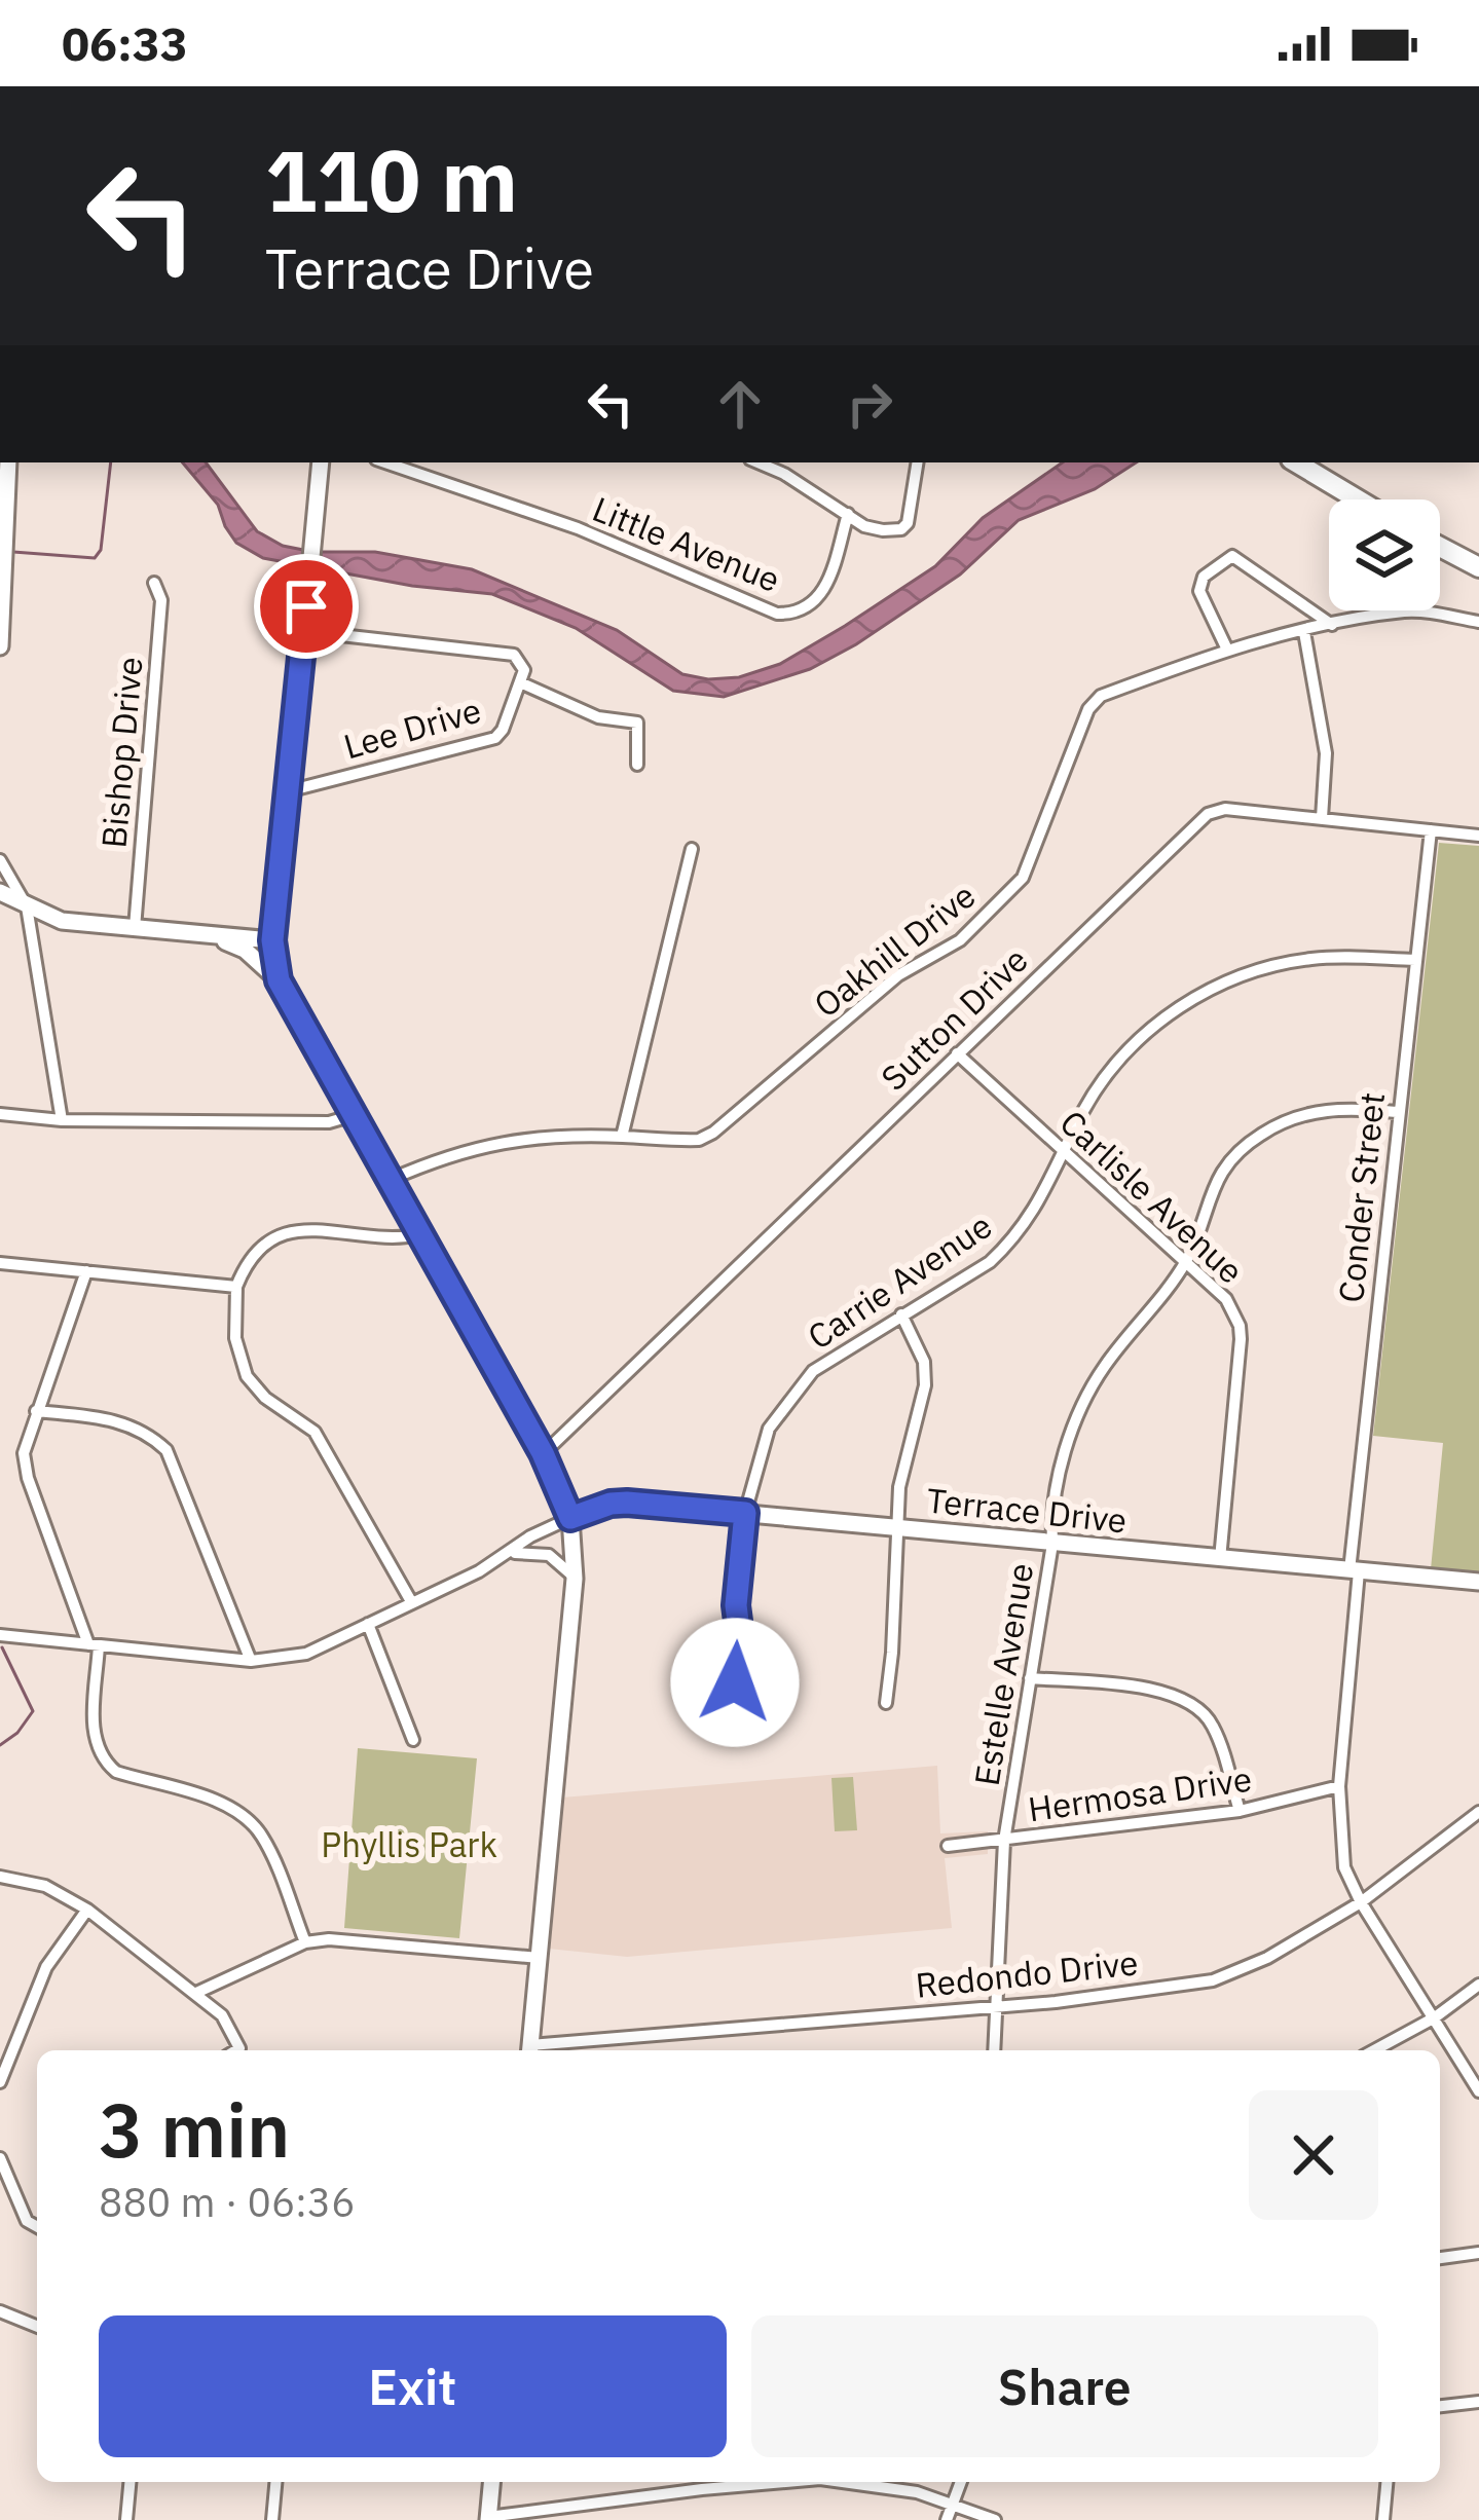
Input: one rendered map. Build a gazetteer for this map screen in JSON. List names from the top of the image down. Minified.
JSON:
{"streets":{"street":["Little Avenue","Lee Drive","Bishop Drive","Oakhill Drive","Sutton Drive","Carlisle Avenue","Conder Street","Carrie Avenue","Terrace Drive","Estelle Avenue","Hermosa Drive","Redondo Drive"]},"crossings":[["Sutton Drive","Carlisle Avenue"],["Sutton Drive","Conder Street"],["Carlisle Avenue","Carrie Avenue"],["Carlisle Avenue","Terrace Drive"],["Carlisle Avenue","Estelle Avenue"],["Conder Street","Carrie Avenue"],["Conder Street","Terrace Drive"],["Conder Street","Estelle Avenue"],["Conder Street","Hermosa Drive"],["Conder Street","Redondo Drive"],["Carrie Avenue","Terrace Drive"],["Terrace Drive","Estelle Avenue"],["Estelle Avenue","Hermosa Drive"],["Estelle Avenue","Redondo Drive"]],"parks":["Phyllis Park"],"page":{"status":"06:33","turn":["110 m","Terrace Drive"],"heading":["3 min","880 m · 06:36"],"buttons":["Exit","Share"]}}
